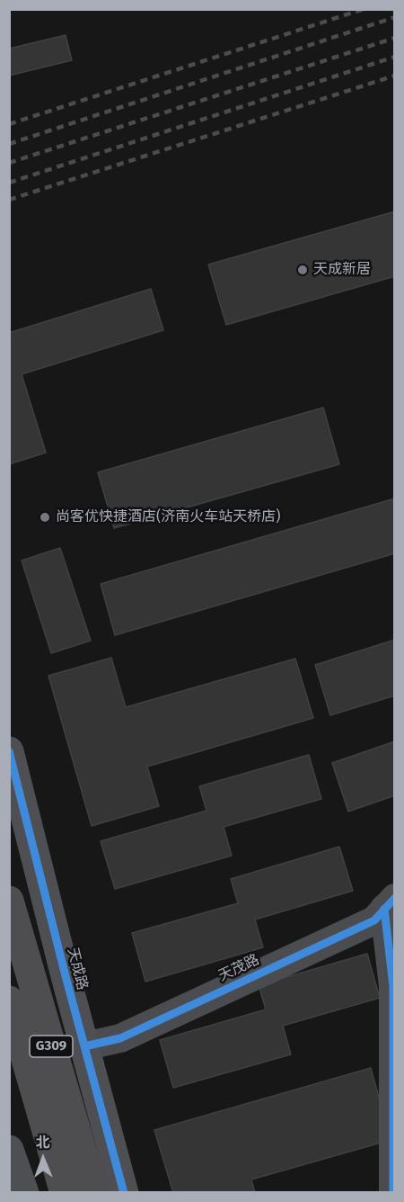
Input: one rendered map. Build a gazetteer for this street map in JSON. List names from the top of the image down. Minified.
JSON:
{"streets":{"highway":["G309"],"main road":["天成路"],"street":["天茂路"]},"crossings":[["天茂路","天成路"]],"places":["天成新居","尚客优快捷酒店(济南火车站天桥店)"],"north":"top"}
